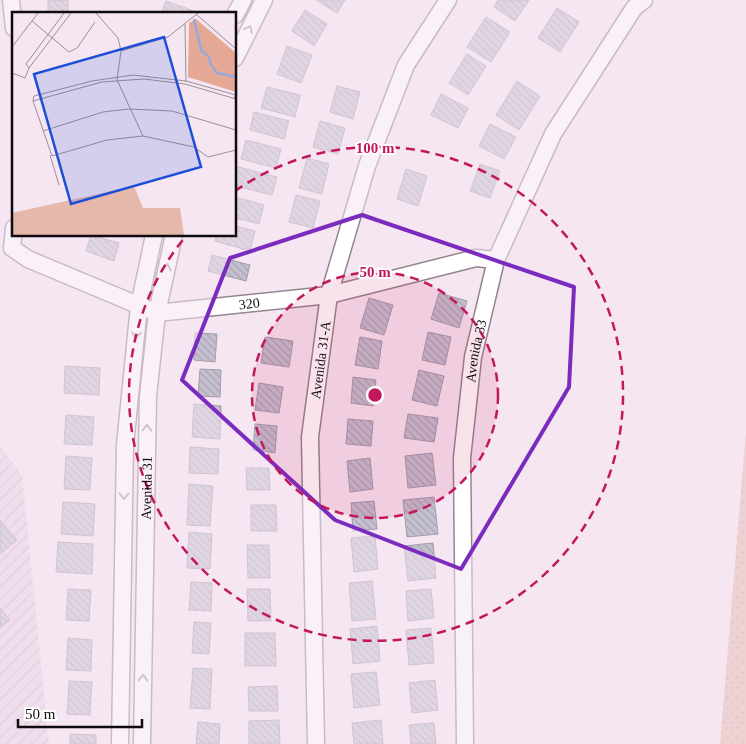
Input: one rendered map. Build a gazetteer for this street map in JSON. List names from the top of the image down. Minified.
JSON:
{"streets":{"street":["320","Avenida 33","Avenida 31-A","Avenida 31"]},"crossings":[["320","Avenida 33"],["320","Avenida 31-A"],["320","Avenida 31"]],"scale_bar":"50 m","rings":["100 m","50 m"]}
